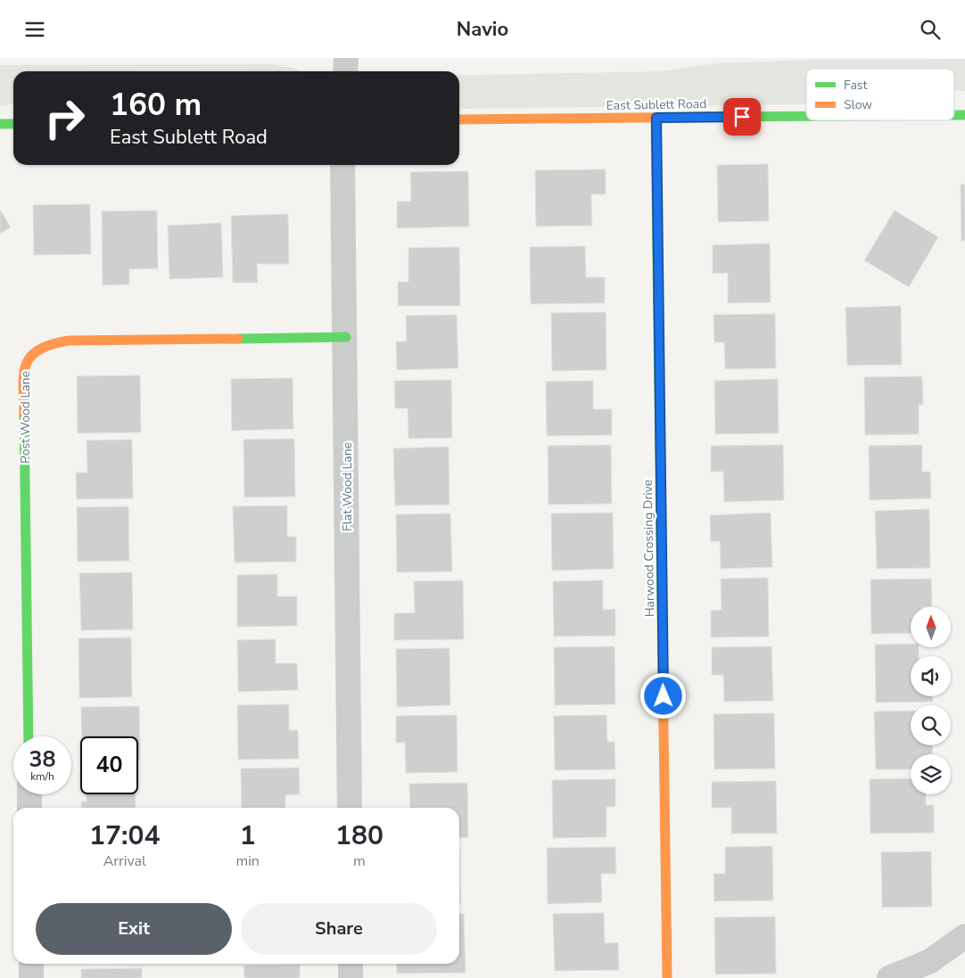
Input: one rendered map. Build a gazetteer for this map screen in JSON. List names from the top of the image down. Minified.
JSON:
{"streets":{"street":["East Sublett Road","Post Wood Lane","Flat Wood Lane","Harwood Crossing Drive"]},"crossings":[["East Sublett Road","Harwood Crossing Drive"],["Post Wood Lane","Flat Wood Lane"]],"legend":["Fast","Slow"],"north":"top","page":{"header":"Navio","turn":["160 m","East Sublett Road"],"speed":"38 km/h","limit":"40","eta":["17:04","Arrival","1","min","180","m"],"buttons":["Exit","Share"]}}
